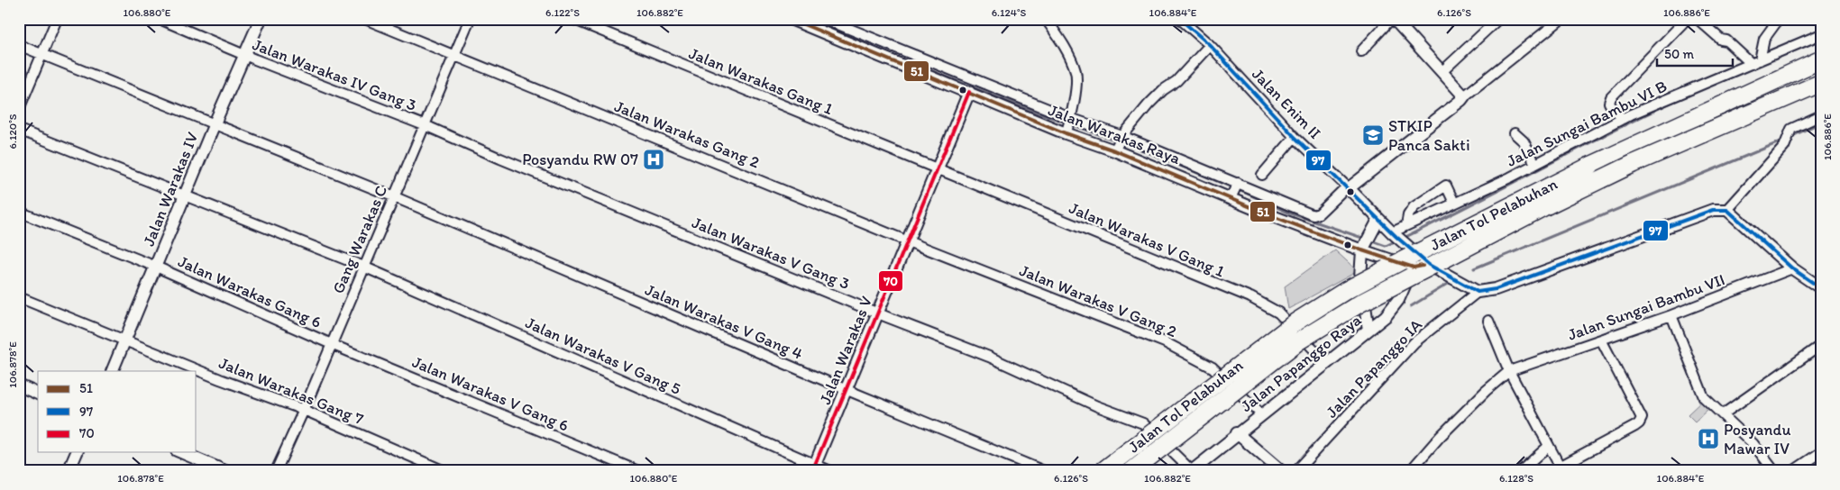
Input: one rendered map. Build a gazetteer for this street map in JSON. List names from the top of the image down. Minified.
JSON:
{"streets":{"highway":["Jalan Tol Pelabuhan"],"street":["Jalan Warakas IV Gang 3","Jalan Warakas Gang 1","Jalan Enim II","Jalan Sungai Bambu VI B","Jalan Warakas Gang 2","Jalan Warakas Raya","Jalan Warakas IV","Gang Warakas C","Jalan Warakas V Gang 1","Jalan Warakas V Gang 3","Jalan Warakas Gang 6","Jalan Warakas V Gang 2","Jalan Sungai Bambu VII","Jalan Warakas V Gang 4","Jalan Warakas V","Jalan Warakas V Gang 5","Jalan Papanggo Raya","Jalan Papanggo IA","Jalan Warakas Gang 7","Jalan Warakas V Gang 6"]},"crossings":[["Jalan Warakas IV Gang 3","Jalan Warakas IV"],["Jalan Warakas IV Gang 3","Gang Warakas C"],["Jalan Warakas IV Gang 3","Jalan Warakas V Gang 3"],["Jalan Warakas Gang 1","Jalan Warakas V Gang 1"],["Jalan Warakas Gang 1","Jalan Warakas V"],["Jalan Enim II","Jalan Sungai Bambu VI B"],["Jalan Enim II","Jalan Papanggo IA"],["Jalan Warakas Gang 2","Gang Warakas C"],["Jalan Warakas Gang 2","Jalan Warakas V Gang 2"],["Jalan Warakas Gang 2","Jalan Warakas V"],["Jalan Warakas Raya","Jalan Warakas V"],["Jalan Warakas Raya","Jalan Papanggo Raya"],["Jalan Warakas IV","Jalan Warakas Gang 6"],["Jalan Warakas IV","Jalan Warakas V Gang 4"],["Jalan Warakas IV","Jalan Warakas V Gang 5"],["Jalan Warakas IV","Jalan Warakas Gang 7"],["Gang Warakas C","Jalan Warakas V Gang 3"],["Gang Warakas C","Jalan Warakas Gang 6"],["Gang Warakas C","Jalan Warakas V Gang 4"],["Gang Warakas C","Jalan Warakas V Gang 5"],["Gang Warakas C","Jalan Warakas Gang 7"],["Gang Warakas C","Jalan Warakas V Gang 6"],["Jalan Warakas V Gang 1","Jalan Warakas V"],["Jalan Warakas V Gang 1","Jalan Papanggo Raya"],["Jalan Warakas V Gang 3","Jalan Warakas V"],["Jalan Warakas V Gang 3","Jalan Papanggo Raya"],["Jalan Warakas Gang 6","Jalan Warakas V Gang 6"],["Jalan Warakas V Gang 2","Jalan Warakas V"],["Jalan Warakas V Gang 2","Jalan Papanggo Raya"],["Jalan Warakas V Gang 4","Jalan Warakas V"],["Jalan Warakas V","Jalan Warakas V Gang 5"]],"places":{"school or university":["STKIP Panca Sakti"],"hospital":["Posyandu RW 07","Posyandu Mawar IV"]},"lines":["transit line 51","transit line 97","transit line 70"],"legend":["51","97","70"],"scale_bar":"50 m","coordinates":["106.880°E","6.122°S","106.882°E","6.124°S","106.884°E","6.126°S","106.886°E","6.120°S","106.878°E","6.128°S"]}
